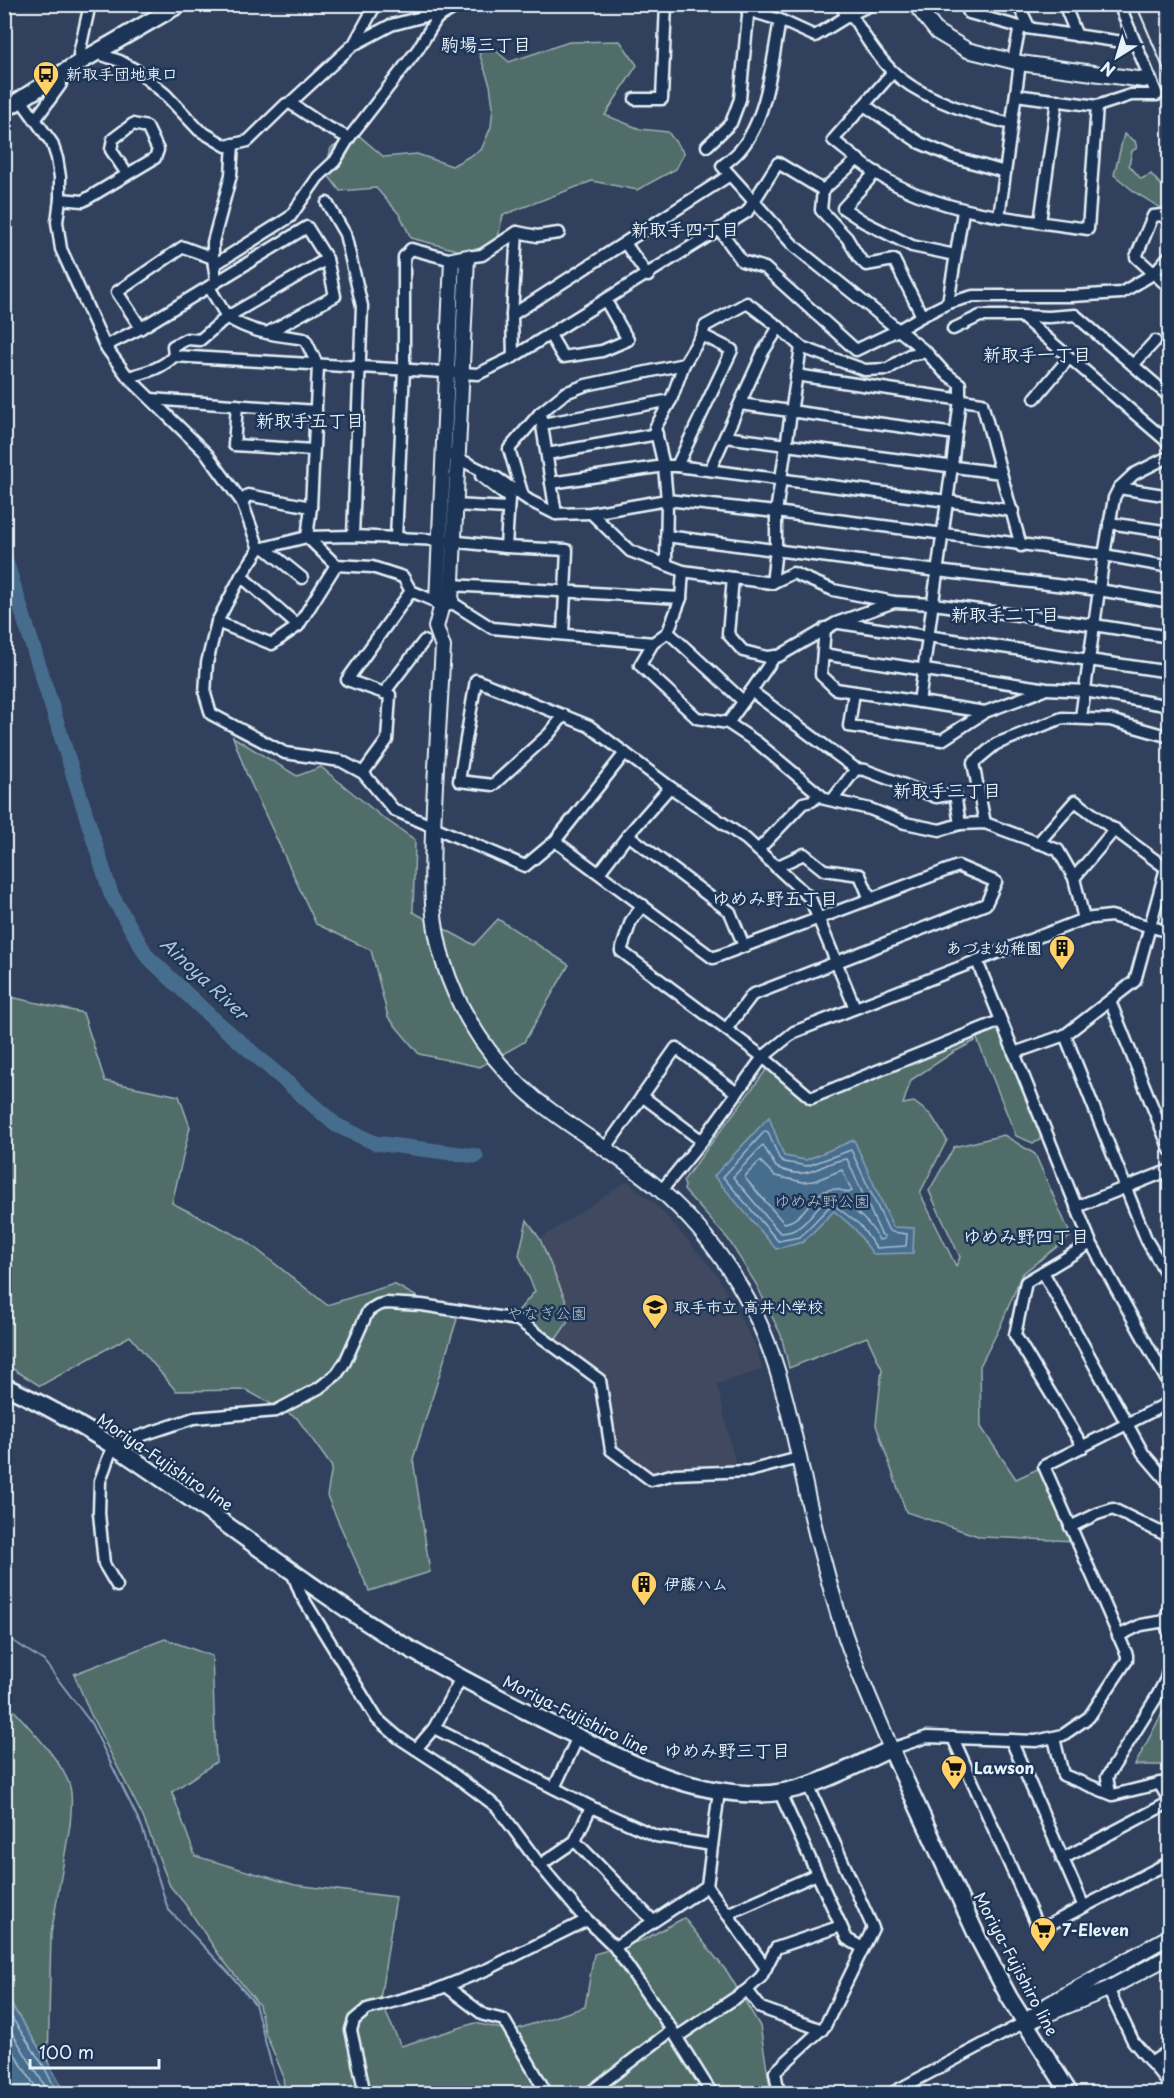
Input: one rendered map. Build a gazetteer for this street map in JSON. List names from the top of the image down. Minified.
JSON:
{"streets":{"main road":["Moriya-Fujishiro line"]},"districts":["駒場三丁目","新取手四丁目","新取手一丁目","新取手五丁目","新取手二丁目","新取手三丁目","ゆめみ野五丁目","ゆめみ野四丁目","ゆめみ野三丁目"],"water":["Ainoya River"],"parks":["ゆめみ野公園","やなぎ公園"],"places":{"bus stop":["新取手団地東口"],"building":["あづま幼稚園","伊藤ハム"],"school or university":["取手市立 高井小学校"],"supermarket":["Lawson","7-Eleven"]},"scale_bar":"100 m","north":"bottom left"}
